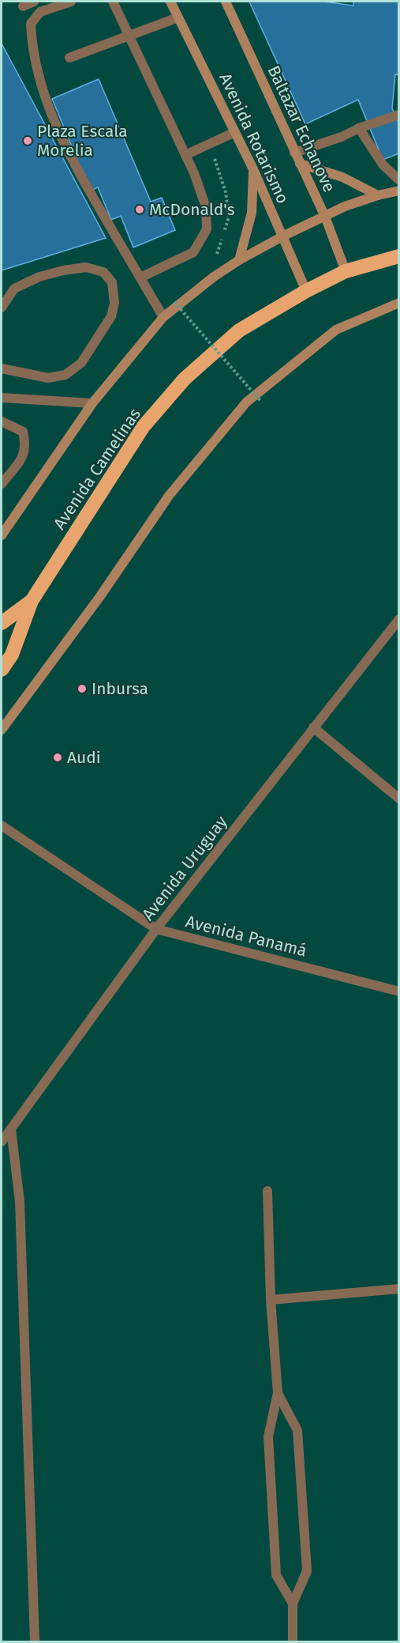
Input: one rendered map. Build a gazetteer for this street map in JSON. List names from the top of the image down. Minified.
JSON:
{"streets":{"highway":["Avenida Camelinas"],"main road":["Baltazar Echanove","Avenida Rotarismo"],"street":["Avenida Uruguay","Avenida Panamá"]},"crossings":[["Baltazar Echanove","Avenida Camelinas"],["Avenida Rotarismo","Avenida Camelinas"],["Avenida Uruguay","Avenida Panamá"]],"places":["Plaza Escala Morelia","McDonald's","Inbursa","Audi"]}
